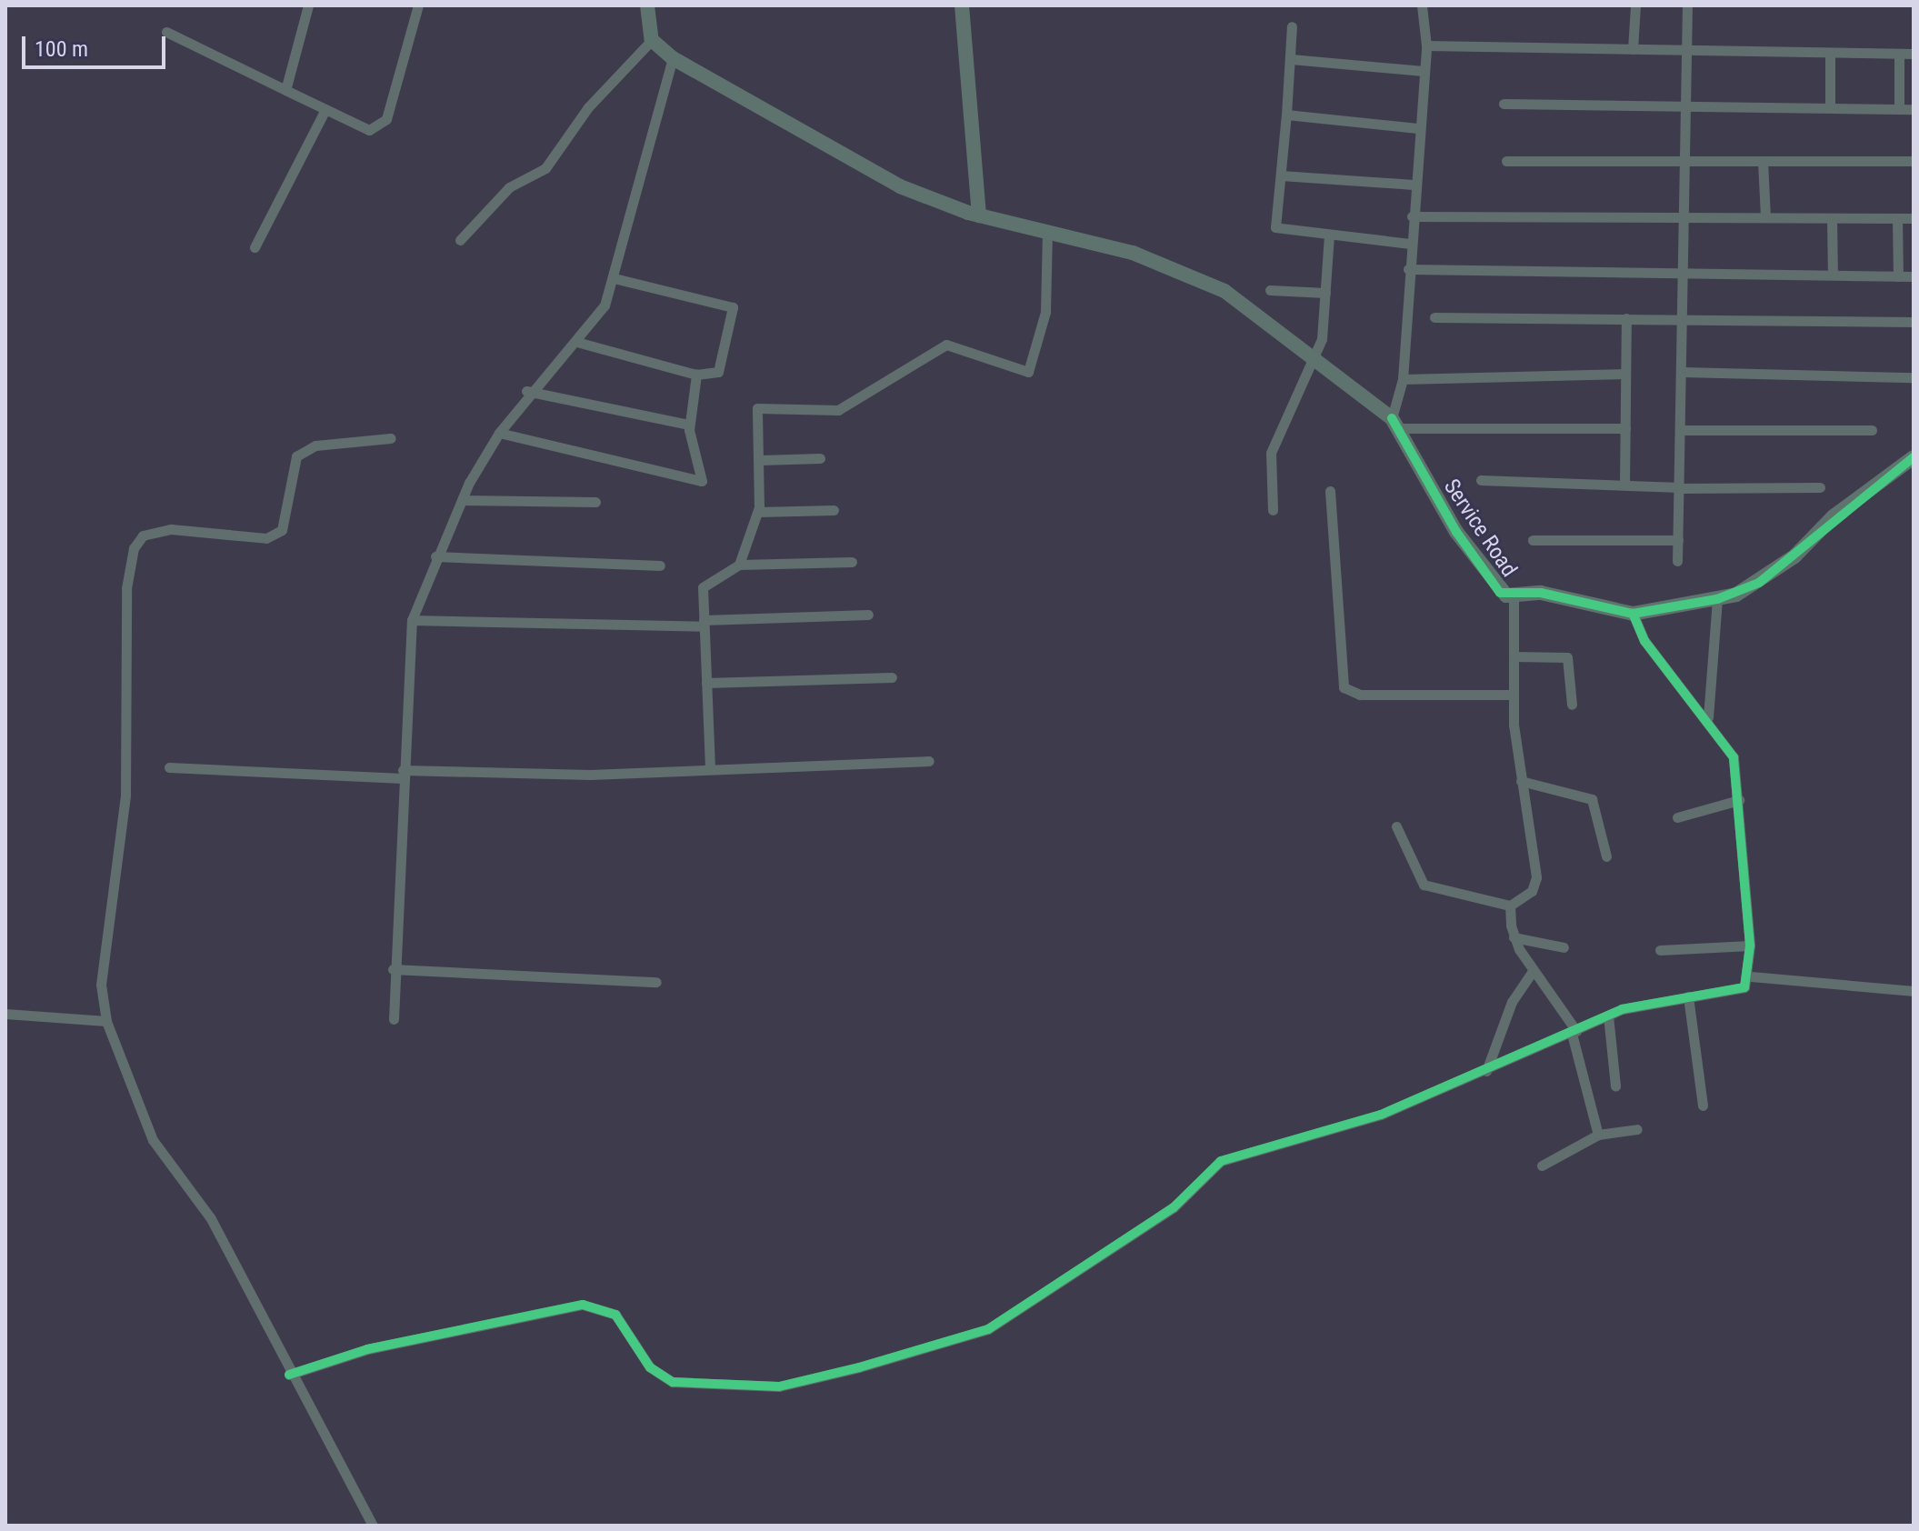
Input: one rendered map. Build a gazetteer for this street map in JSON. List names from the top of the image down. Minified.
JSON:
{"streets":{"street":["Service Road"]},"scale_bar":"100 m"}
